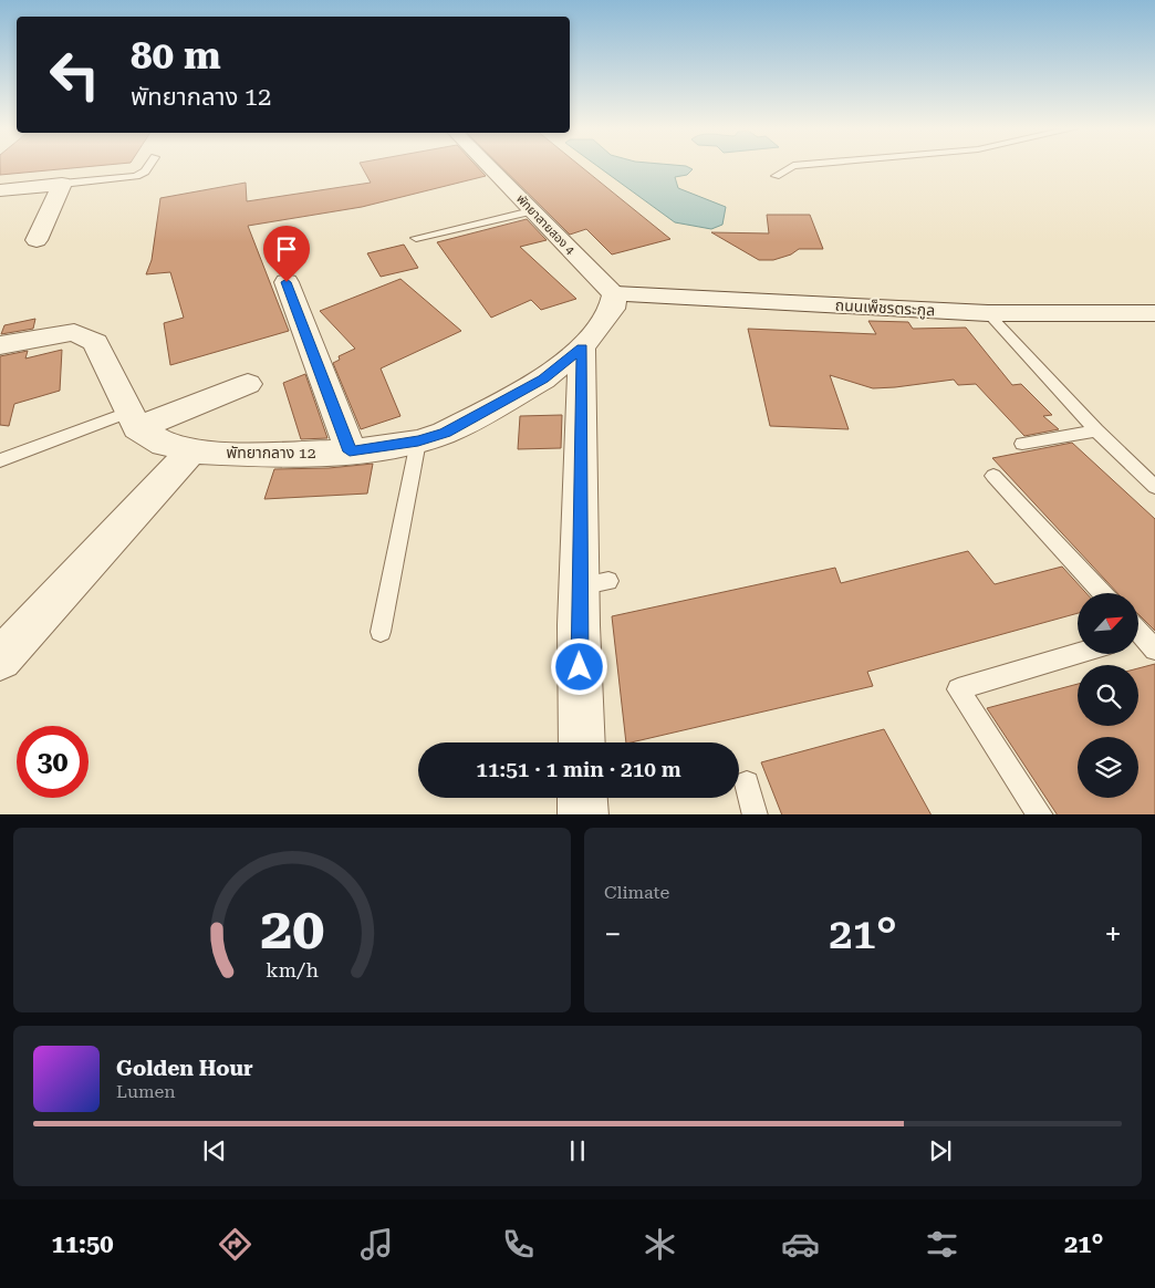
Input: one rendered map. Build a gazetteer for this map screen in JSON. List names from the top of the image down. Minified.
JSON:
{"streets":{"street":["พัทยาสายสอง 4","ถนนเพ็ชรตระกูล","พัทยากลาง 12"]},"crossings":[["พัทยาสายสอง 4","ถนนเพ็ชรตระกูล"],["พัทยาสายสอง 4","พัทยากลาง 12"],["ถนนเพ็ชรตระกูล","พัทยากลาง 12"]],"north":"top right","page":{"turn":["80 m","พัทยากลาง 12"],"limit":"30","trip":"11:51 · 1 min · 210 m","tile":"Climate","heat":["−","21°","+"],"song":["Golden Hour","Lumen"],"tabs":["11:50","21°"],"gauge":["20","km/h"]}}
